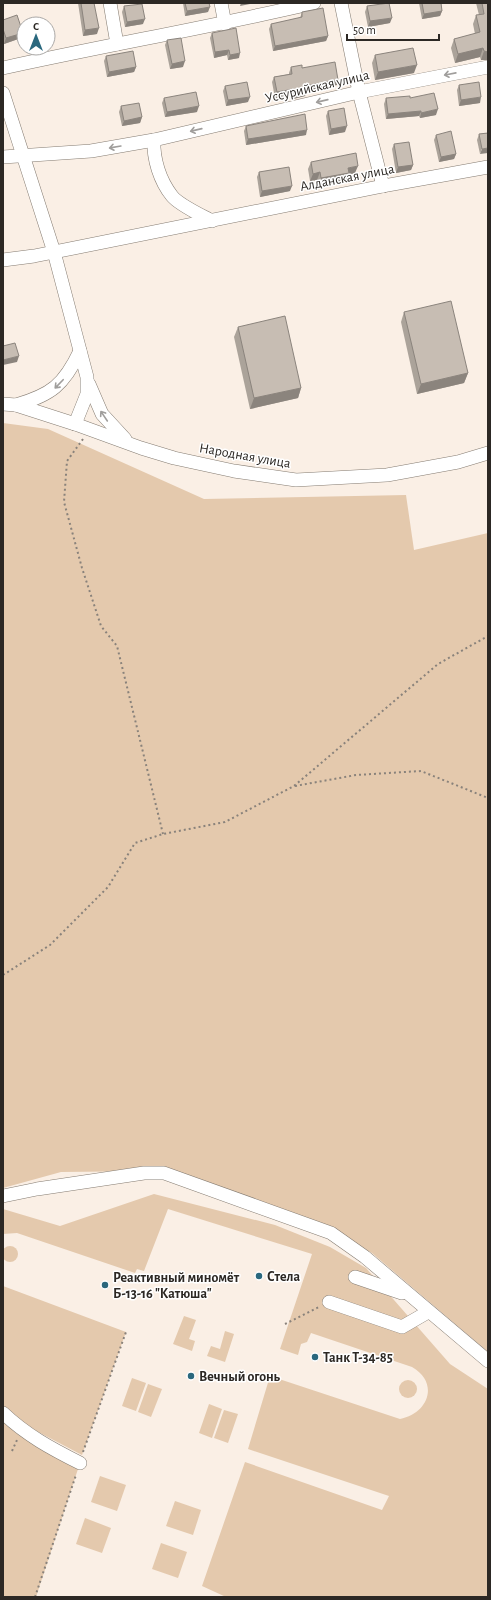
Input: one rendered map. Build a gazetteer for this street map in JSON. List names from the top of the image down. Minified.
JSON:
{"streets":{"street":["Уссурийская улица","Алданская улица","Народная улица"]},"places":["Стела","Реактивный миномёт Б-13-16 \"Катюша\"","Танк Т-34-85","Вечный огонь"],"scale_bar":"50 m","north":"top"}
